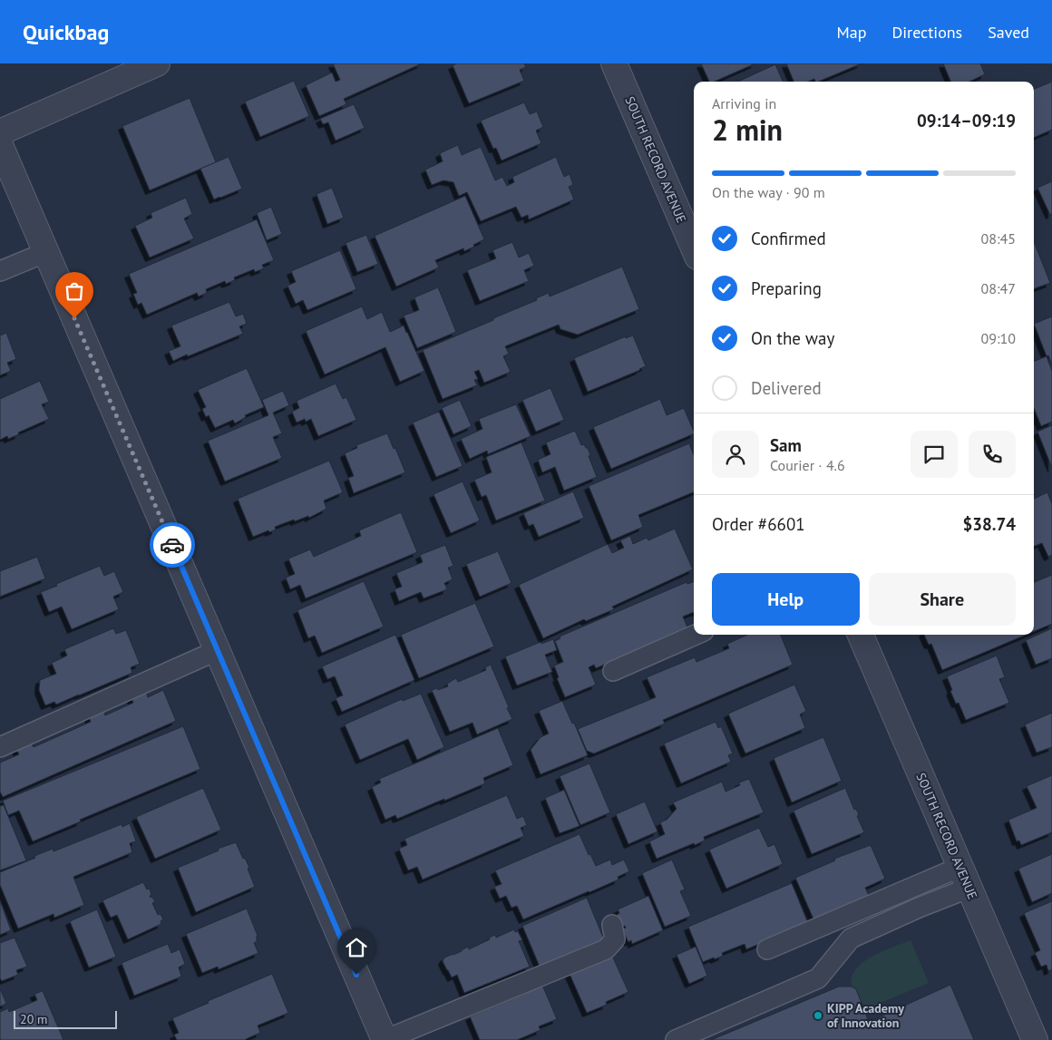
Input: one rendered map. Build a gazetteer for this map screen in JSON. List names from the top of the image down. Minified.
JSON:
{"streets":{"street":["SOUTH RECORD AVENUE"]},"places":["KIPP Academy of Innovation"],"scale_bar":"20 m","page":{"header":"Quickbag","nav":["Map","Directions","Saved"],"heading":["2 min","Arriving in","09:14–09:19"],"panel":["Sam","Courier · 4.6","Order #6601","$38.74"],"bar":"On the way · 90 m","list":[["Confirmed","08:45"],["Preparing","08:47"],["On the way","09:10"],"Delivered"],"buttons":["Help","Share"],"scale":"20 m"}}
